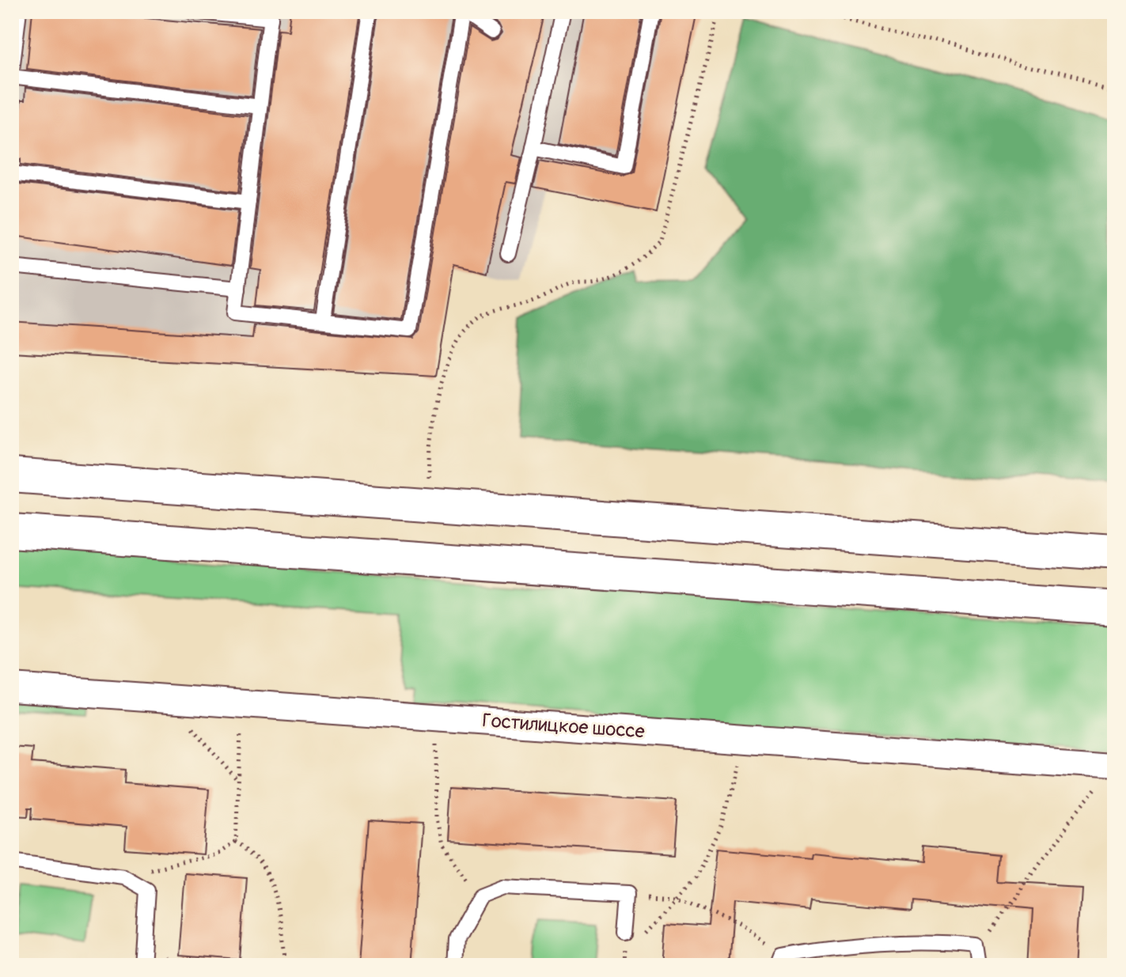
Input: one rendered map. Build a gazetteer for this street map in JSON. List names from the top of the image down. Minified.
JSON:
{"streets":{"street":["Гостилицкое шоссе"]}}
